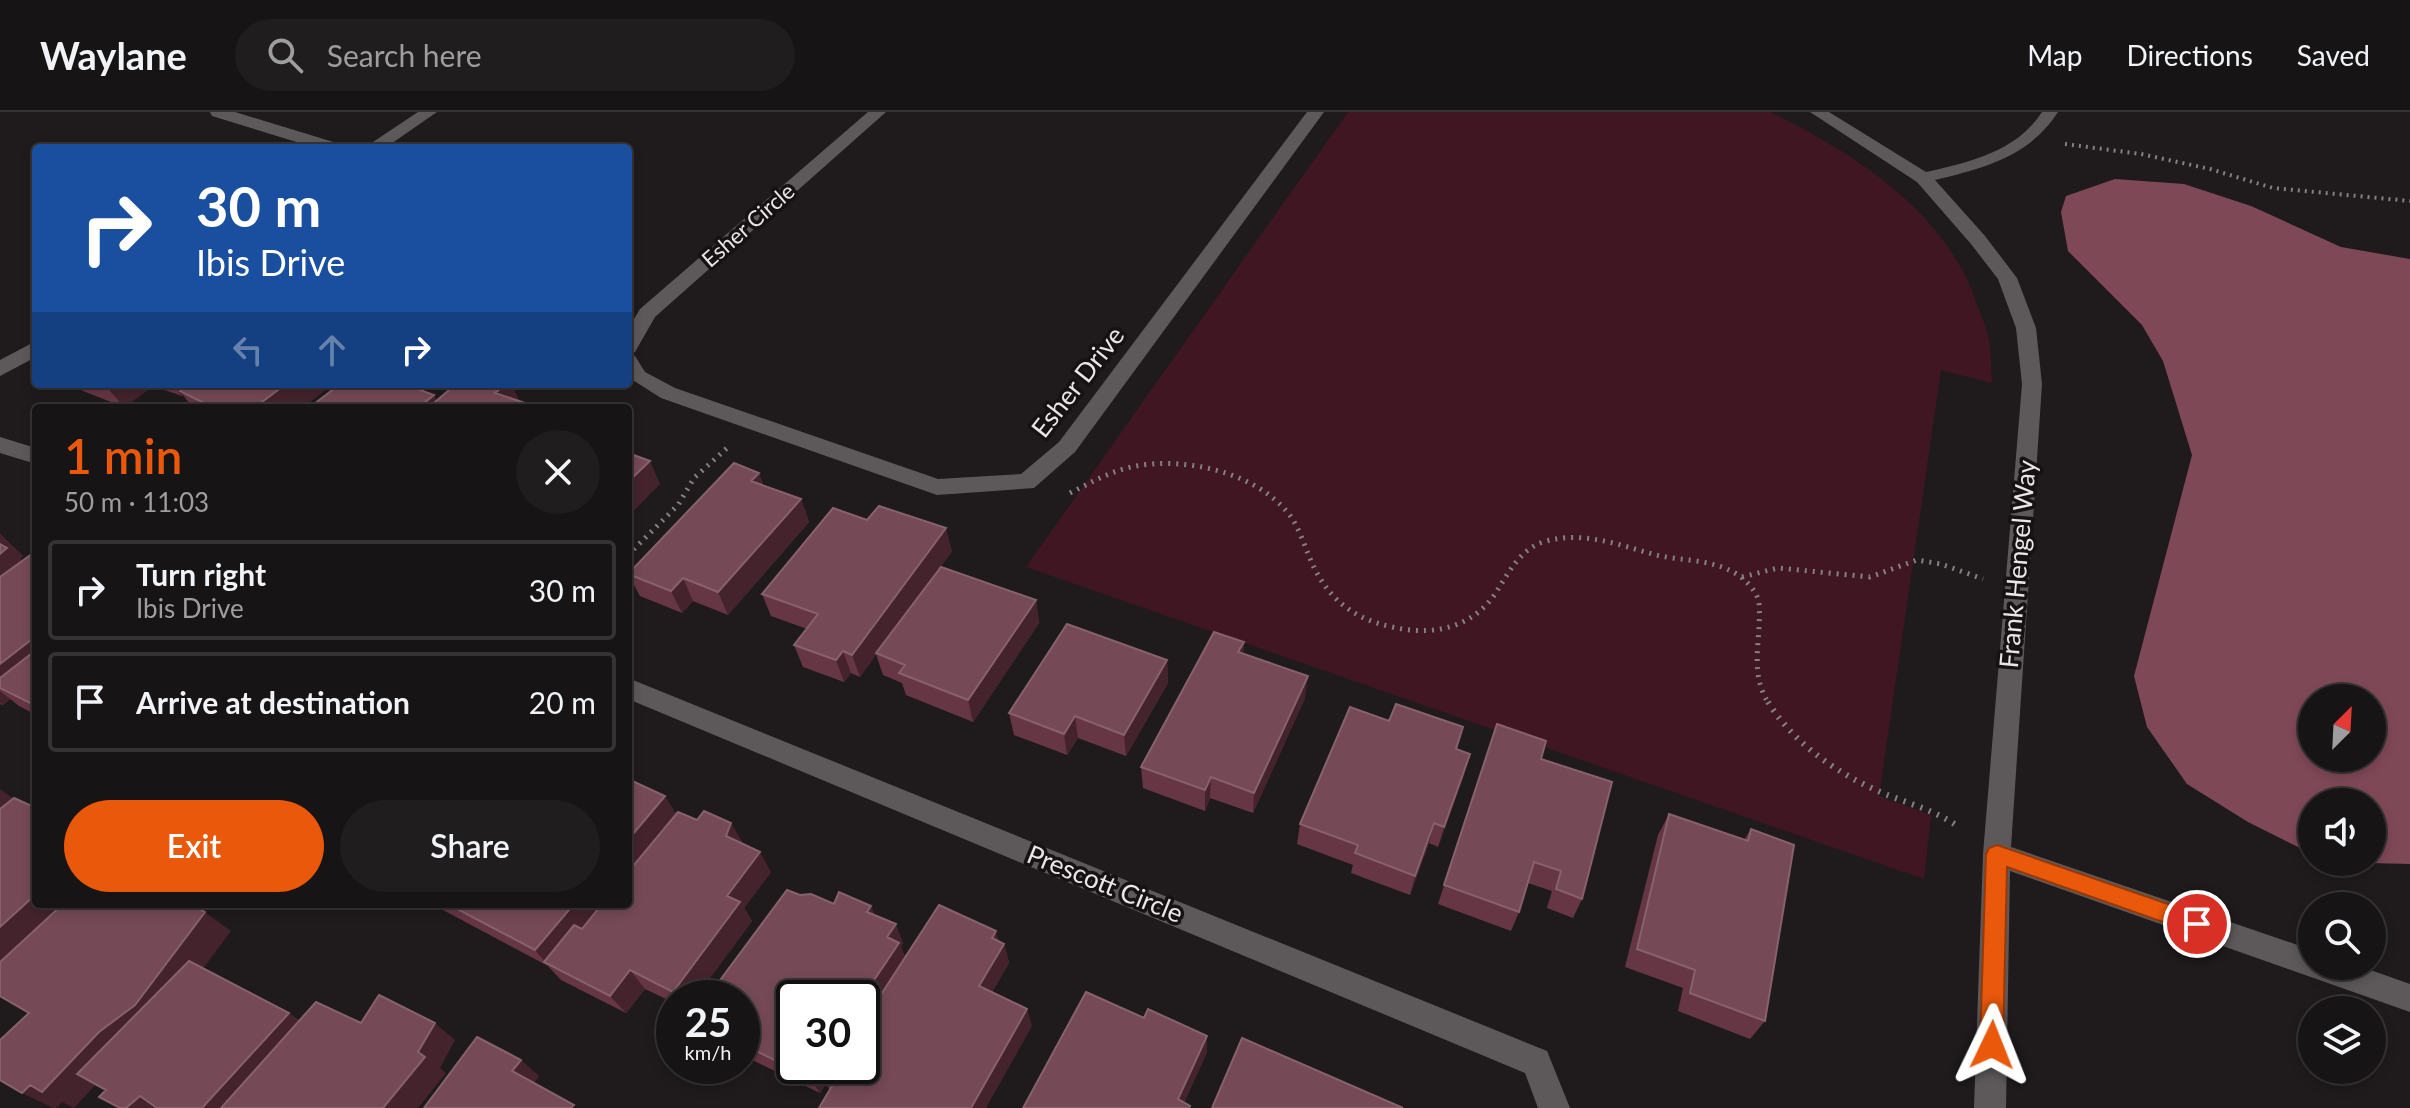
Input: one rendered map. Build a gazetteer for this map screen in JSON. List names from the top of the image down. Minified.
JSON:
{"streets":{"street":["Esher Circle","Esher Drive","Frank Hengel Way","Prescott Circle"]},"north":"top right","page":{"header":"Waylane","search":"Search here","nav":["Map","Directions","Saved"],"turn":["30 m","Ibis Drive"],"heading":["1 min","50 m · 11:03"],"list":[{"name":"Turn right","note":"Ibis Drive","value":"30 m"},{"name":"Arrive at destination","value":"20 m"}],"buttons":["Exit","Share"],"speed":"25 km/h","limit":"30"}}
